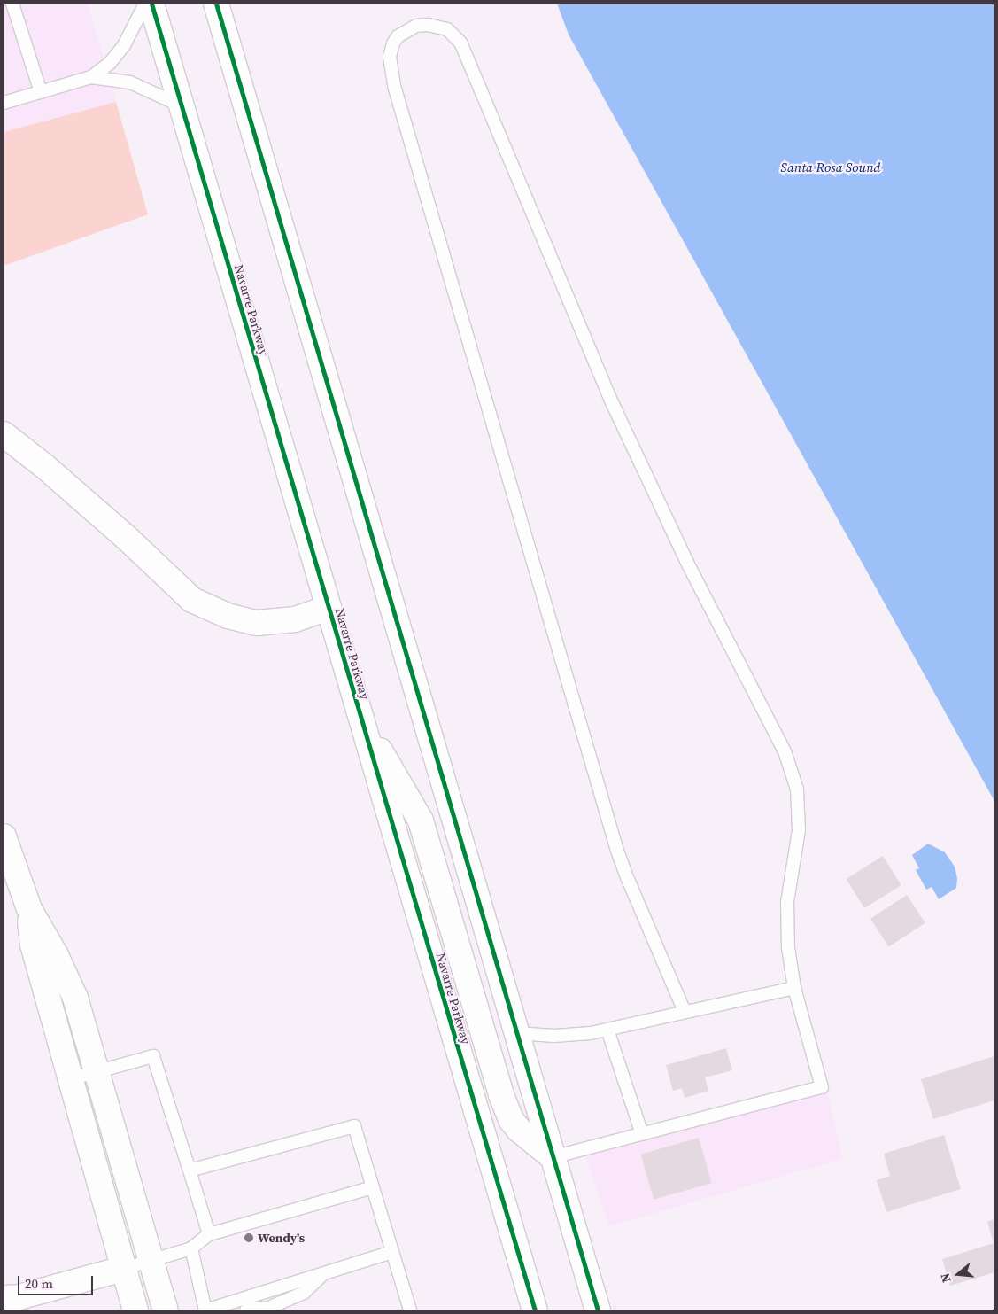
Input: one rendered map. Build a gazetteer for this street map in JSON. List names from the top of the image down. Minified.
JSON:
{"streets":{"main road":["Navarre Parkway"]},"water":["Santa Rosa Sound"],"places":["Wendy's"],"scale_bar":"20 m","north":"left"}
